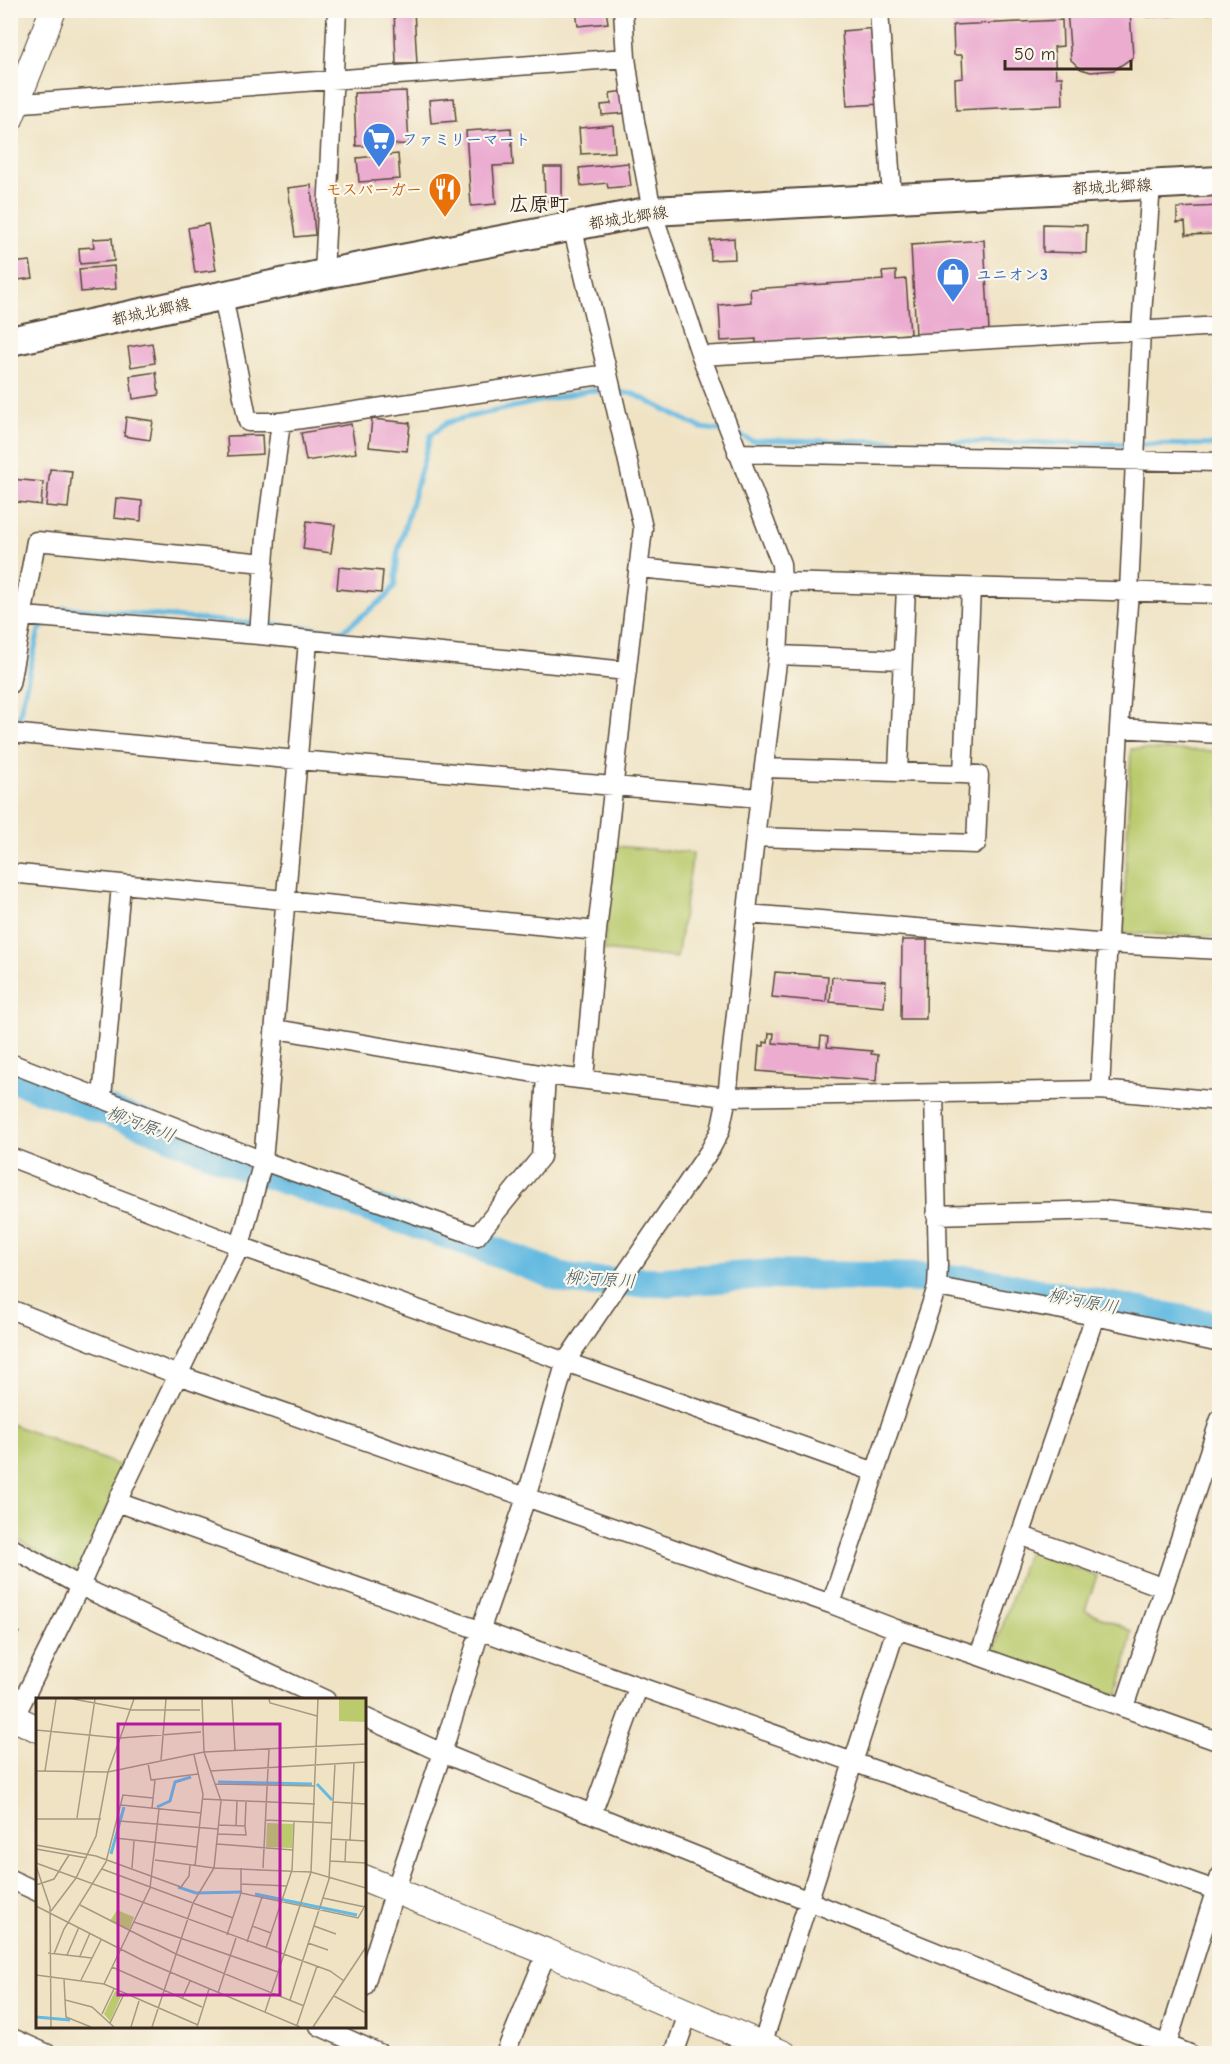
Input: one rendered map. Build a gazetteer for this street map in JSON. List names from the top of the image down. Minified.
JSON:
{"streets":{"main road":["都城北郷線"]},"districts":["広原町"],"water":["柳河原川"],"places":{"supermarket":["ファミリーマート"],"restaurant":["モスバーガー"],"shop":["ユニオン3"]},"scale_bar":"50 m"}
